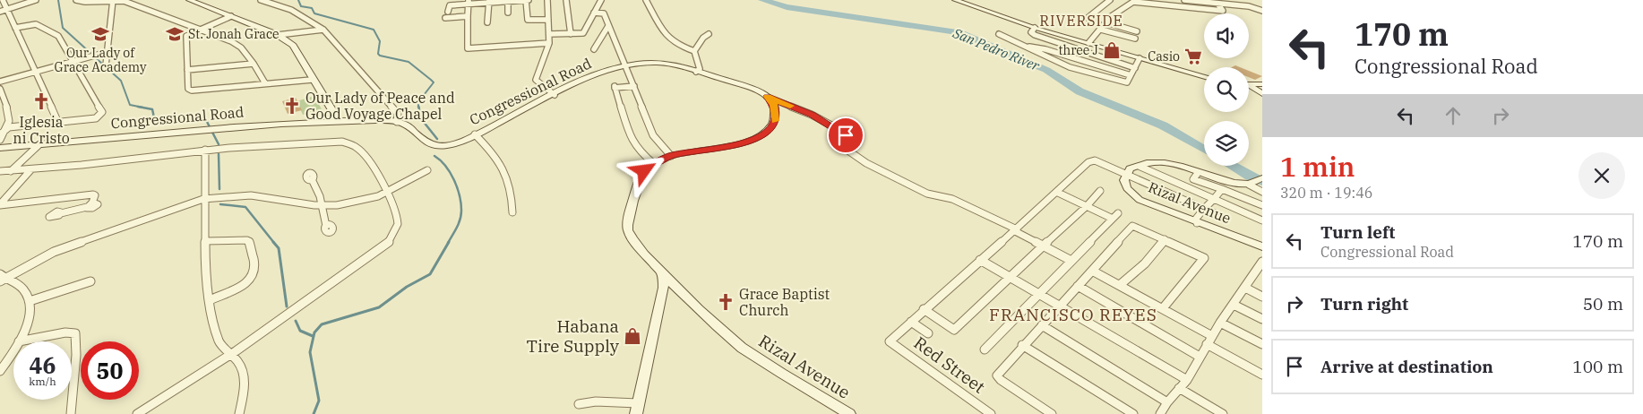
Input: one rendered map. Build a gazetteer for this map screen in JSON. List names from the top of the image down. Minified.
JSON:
{"streets":{"main road":["Congressional Road","Rizal Avenue"],"street":["Red Street"]},"districts":["RIVERSIDE","FRANCISCO REYES"],"water":["San Pedro River"],"places":{"school or university":["Our Lady of Grace Academy","St. Jonah Grace"],"shop":["three J","Habana Tire Supply"],"supermarket":["Casio"],"church":["Iglesia ni Cristo","Our Lady of Peace and Good Voyage Chapel","Grace Baptist Church"]},"page":{"turn":["170 m","Congressional Road"],"heading":["1 min","320 m · 19:46"],"list":[{"name":"Turn left","note":"Congressional Road","value":"170 m"},{"name":"Turn right","value":"50 m"},{"name":"Arrive at destination","value":"100 m"}],"speed":"46 km/h","limit":"50"}}
